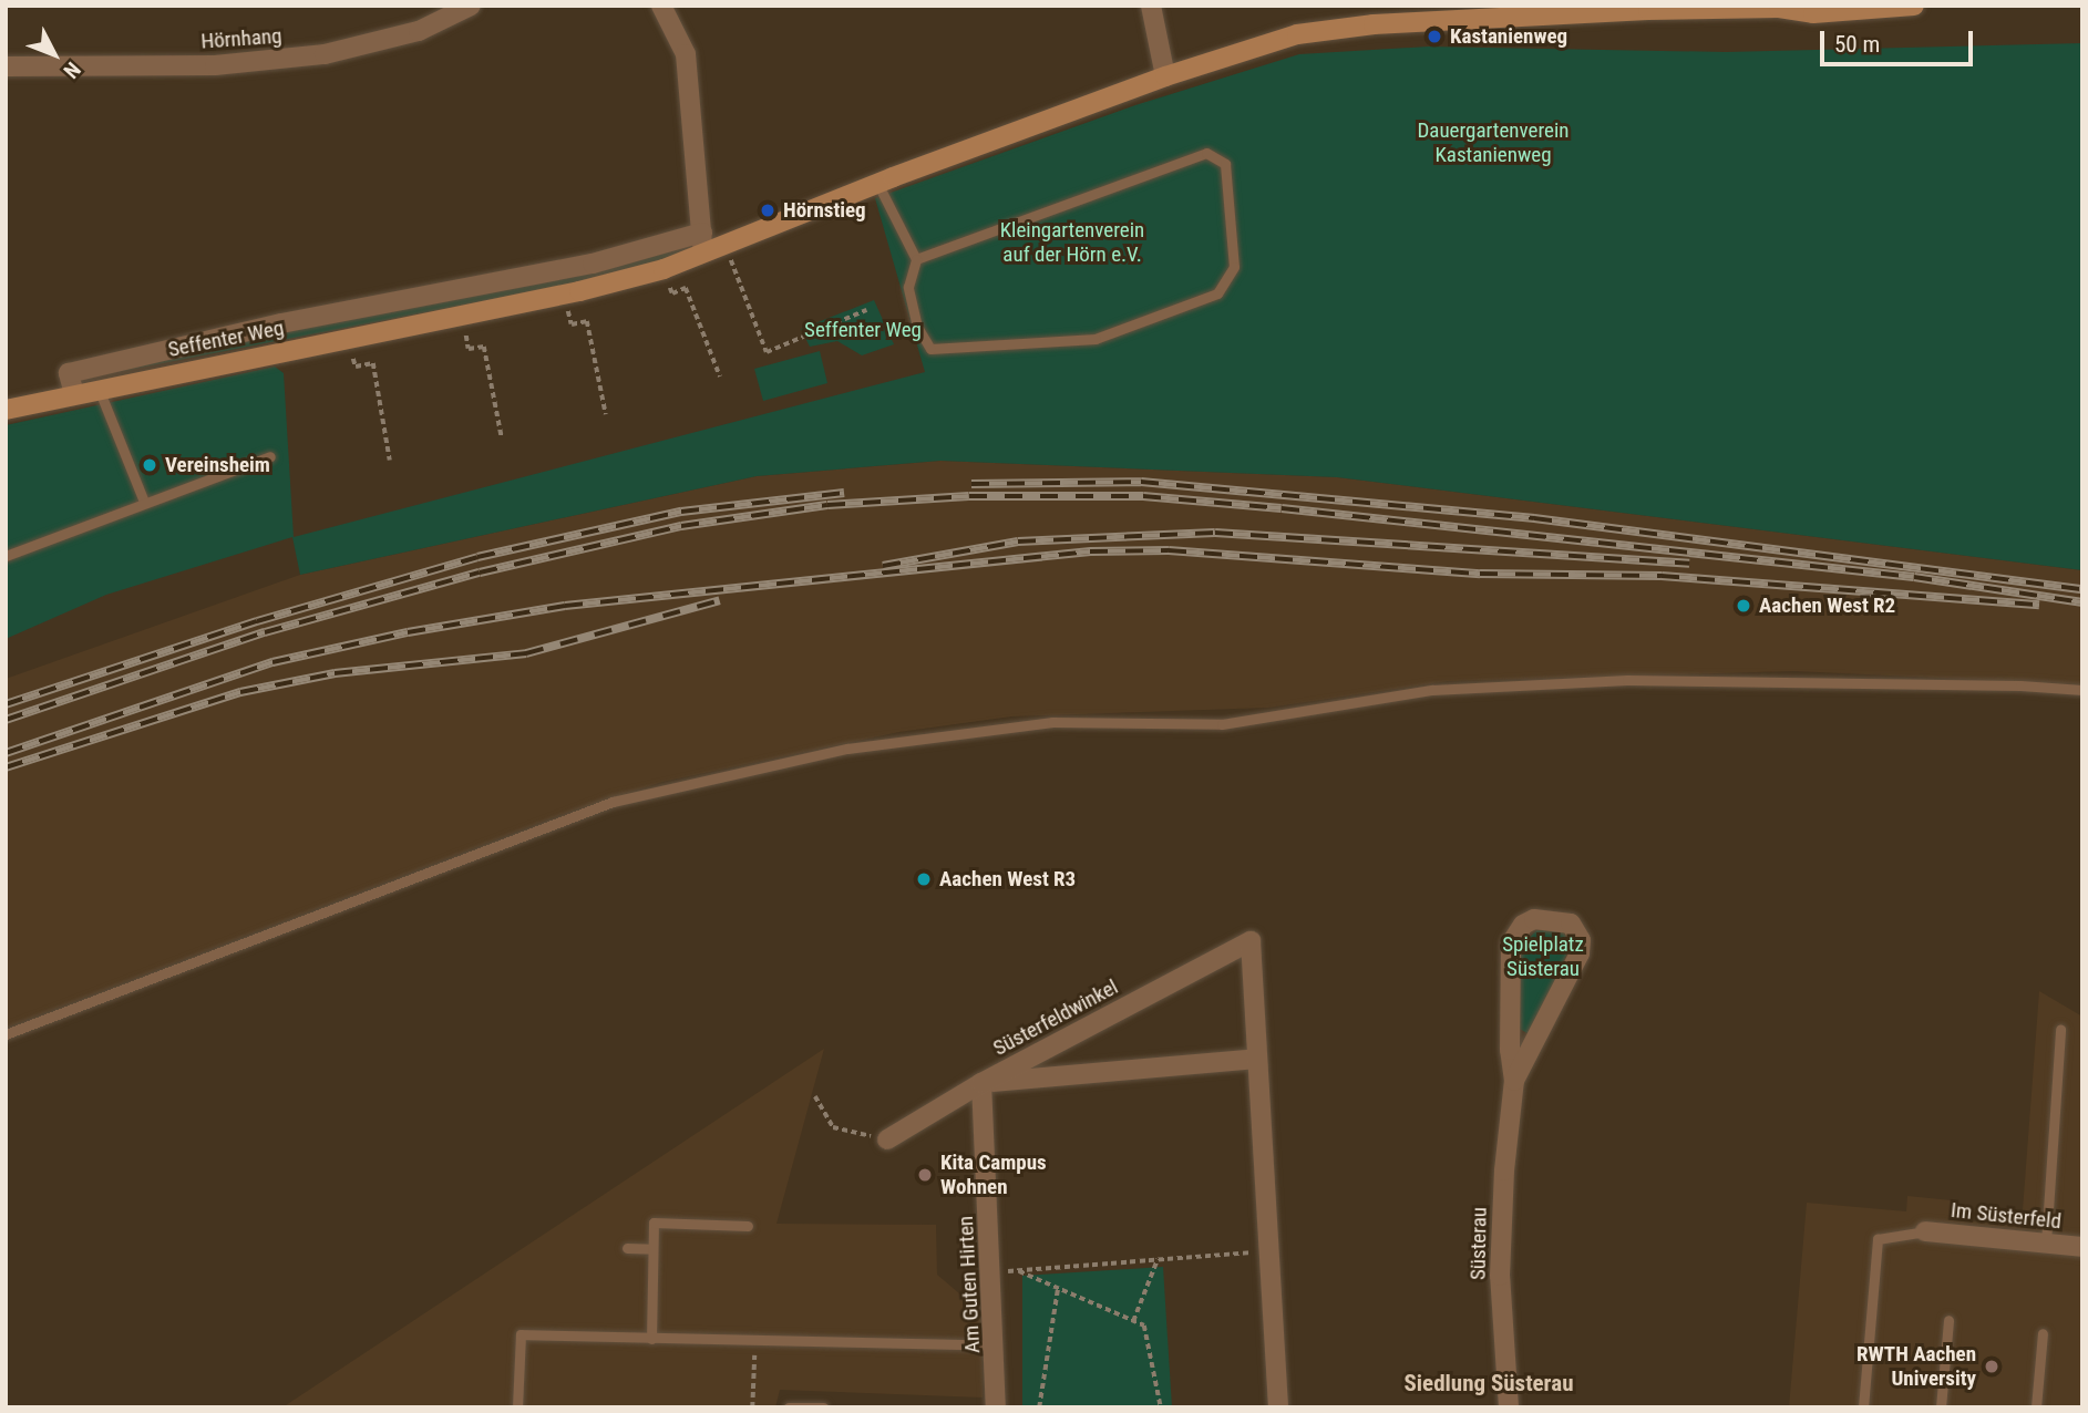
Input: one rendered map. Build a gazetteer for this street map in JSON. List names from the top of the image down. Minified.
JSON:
{"streets":{"street":["Hörnhang","Seffenter Weg","Süsterfeldwinkel","Im Süsterfeld","Süsterau","Am Guten Hirten"]},"crossings":[["Süsterfeldwinkel","Am Guten Hirten"]],"districts":["Siedlung Süsterau"],"parks":["Dauergartenverein Kastanienweg","Kleingartenverein auf der Hörn e.V.","Seffenter Weg","Spielplatz Süsterau"],"places":["Kastanienweg","Hörnstieg","Vereinsheim","Aachen West R2","Aachen West R3","Kita Campus Wohnen","RWTH Aachen University"],"scale_bar":"50 m","north":"bottom right"}
